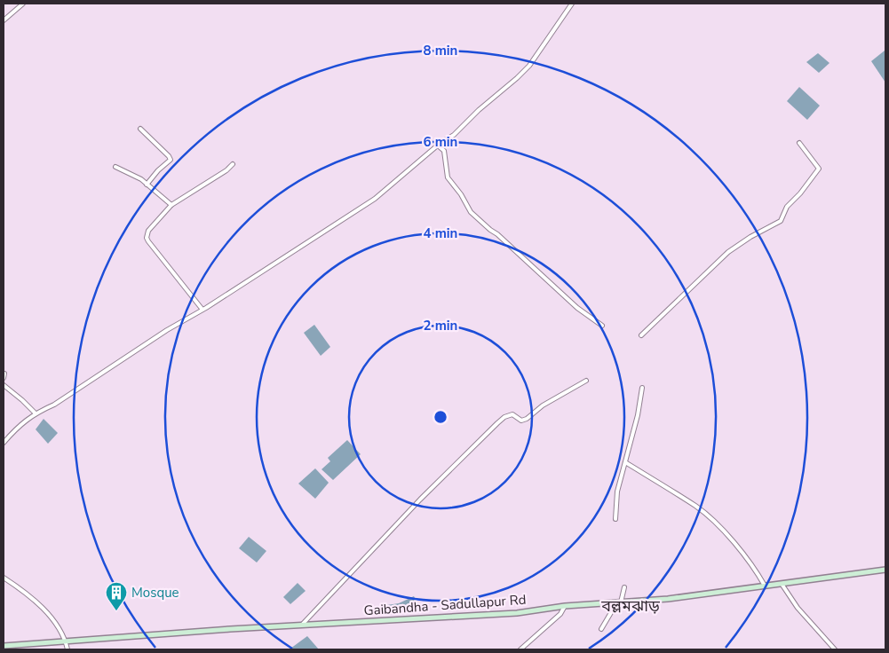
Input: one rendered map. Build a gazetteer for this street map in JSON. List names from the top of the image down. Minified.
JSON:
{"streets":{"main road":["Gaibandha - Sadullapur Rd"]},"districts":["বল্লমঝাড়"],"places":{"building":["Mosque"]},"rings":["8 min","6 min","4 min","2 min"]}
